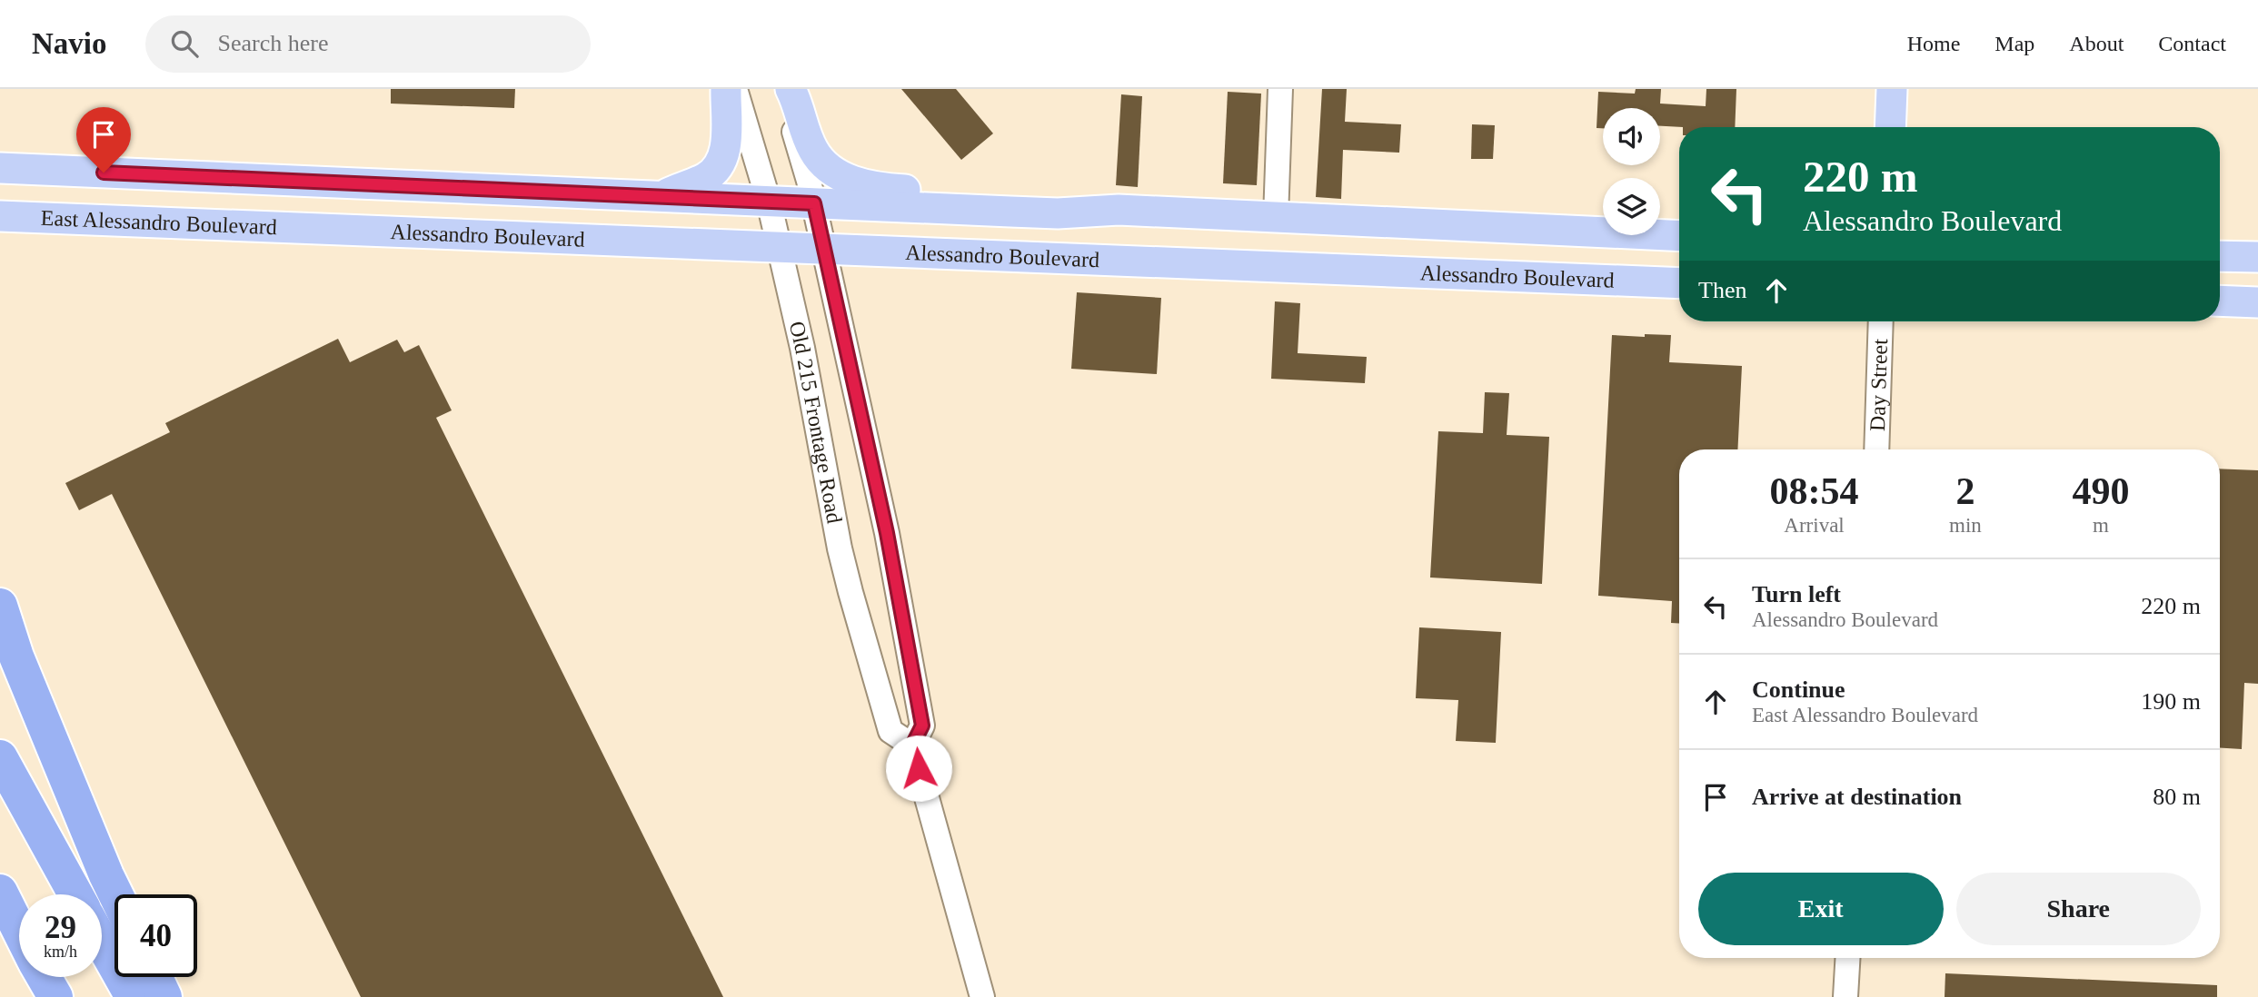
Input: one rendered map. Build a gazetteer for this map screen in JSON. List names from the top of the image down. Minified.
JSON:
{"streets":{"main road":["East Alessandro Boulevard","Alessandro Boulevard"],"street":["Day Street","Old 215 Frontage Road"]},"crossings":[["East Alessandro Boulevard","Alessandro Boulevard"],["Alessandro Boulevard","Old 215 Frontage Road"]],"page":{"header":"Navio","search":"Search here","nav":["Home","Map","About","Contact"],"turn":["220 m","Alessandro Boulevard"],"then":"Then","eta":["08:54","Arrival","2","min","490","m"],"list":[{"name":"Turn left","note":"Alessandro Boulevard","value":"220 m"},{"name":"Continue","note":"East Alessandro Boulevard","value":"190 m"},{"name":"Arrive at destination","value":"80 m"}],"buttons":["Exit","Share"],"speed":"29 km/h","limit":"40"}}
